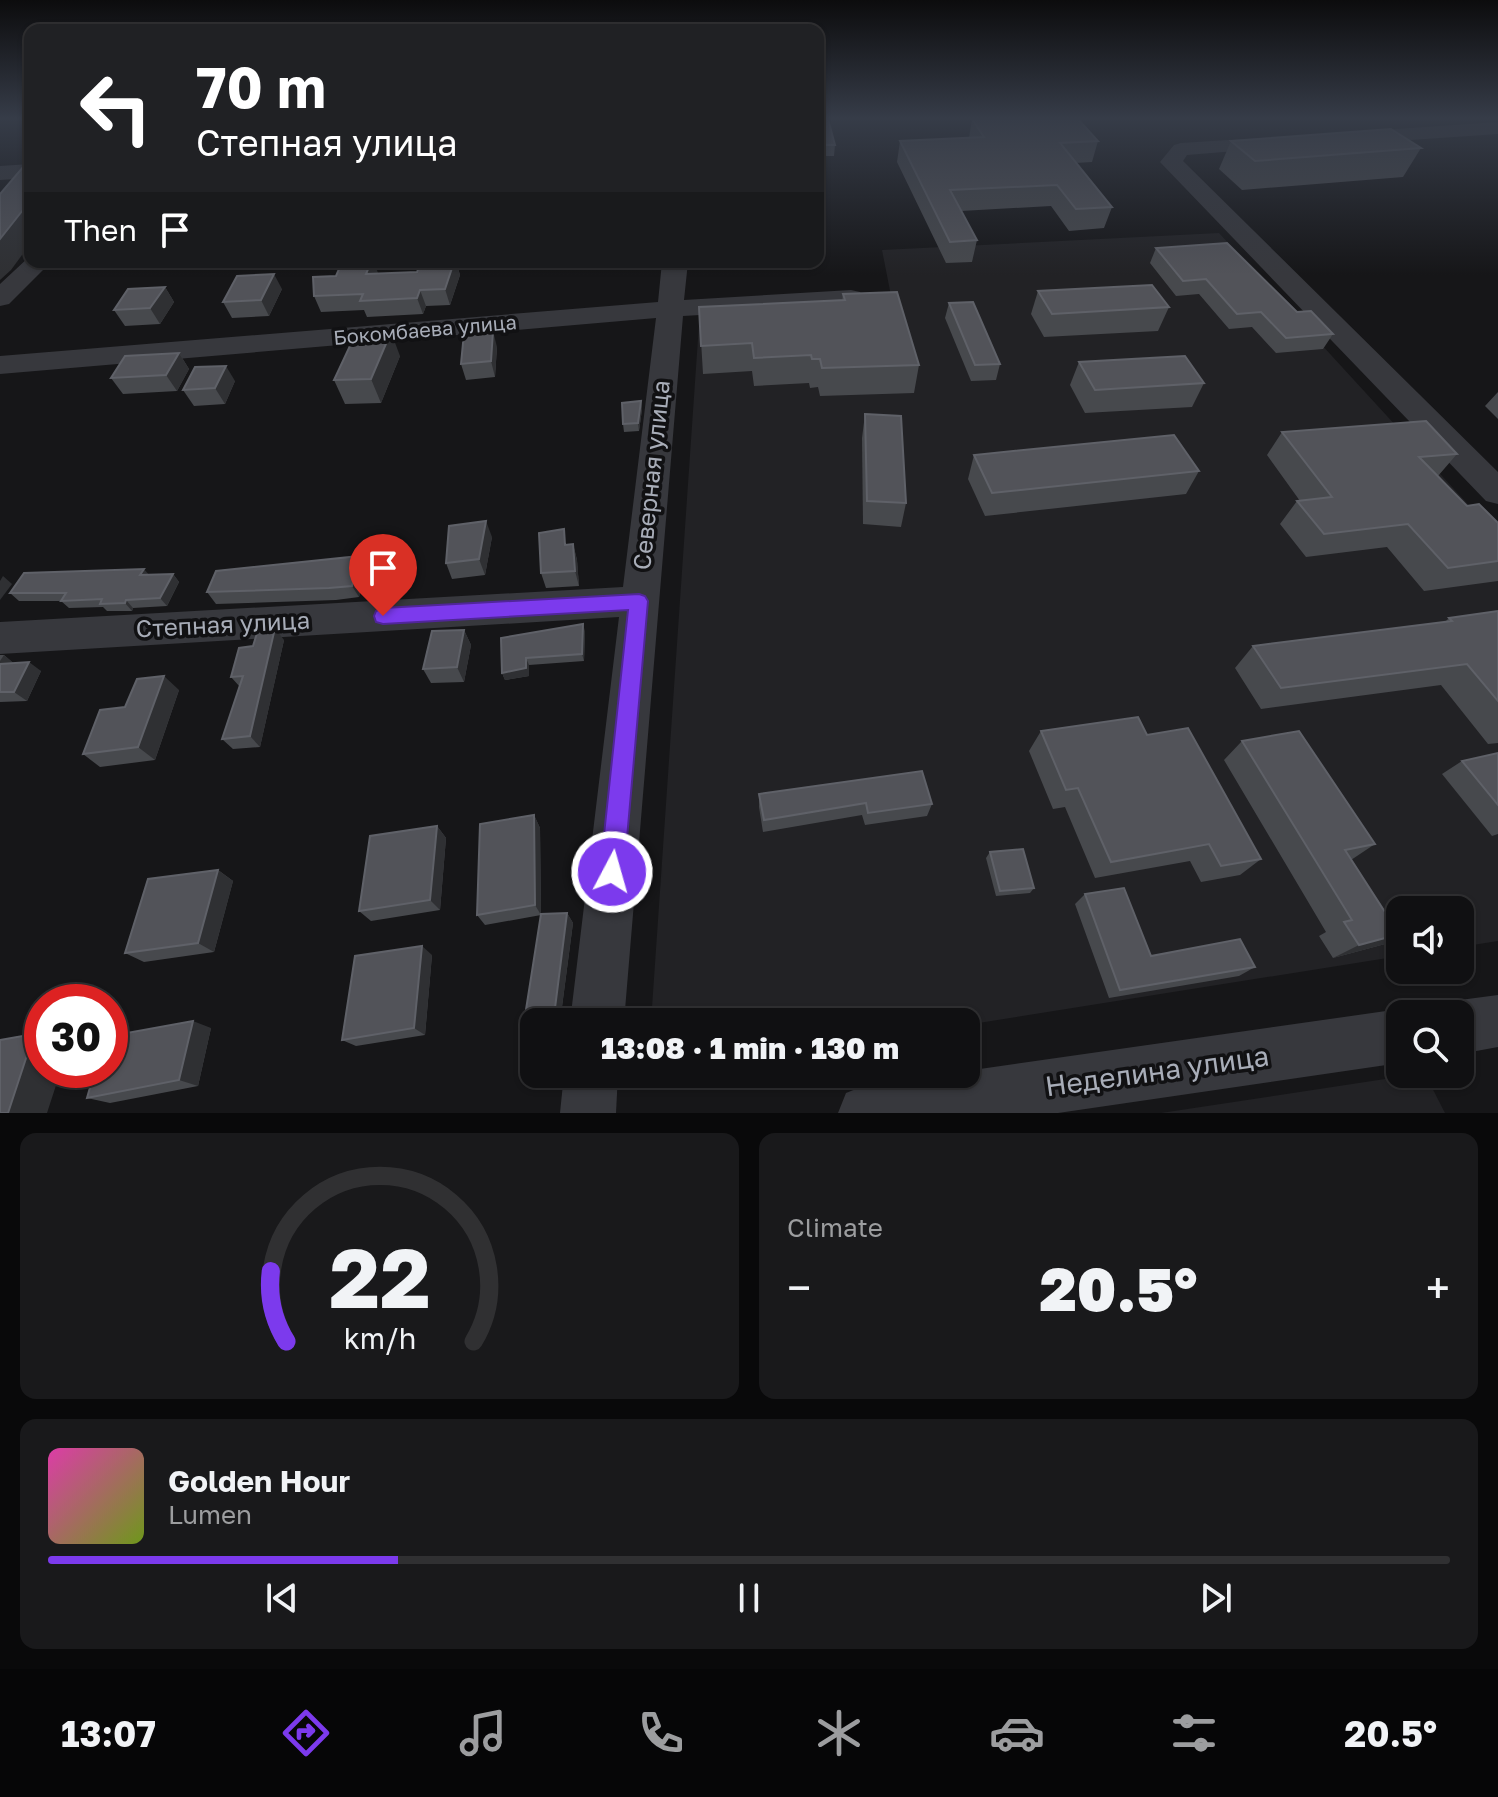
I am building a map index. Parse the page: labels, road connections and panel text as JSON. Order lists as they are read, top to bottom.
{
  "streets": {
    "street": [
      "Бокомбаева улица",
      "Северная улица",
      "Степная улица",
      "Неделина улица"
    ]
  },
  "crossings": [
    ["Бокомбаева улица", "Северная улица"],
    ["Северная улица", "Степная улица"]
  ],
  "page": {
    "turn": ["70 m", "Степная улица"],
    "then": "Then",
    "limit": "30",
    "trip": "13:08 · 1 min · 130 m",
    "tile": "Climate",
    "heat": ["−", "20.5°", "+"],
    "song": ["Golden Hour", "Lumen"],
    "tabs": ["13:07", "20.5°"],
    "gauge": ["22", "km/h"]
  }
}
